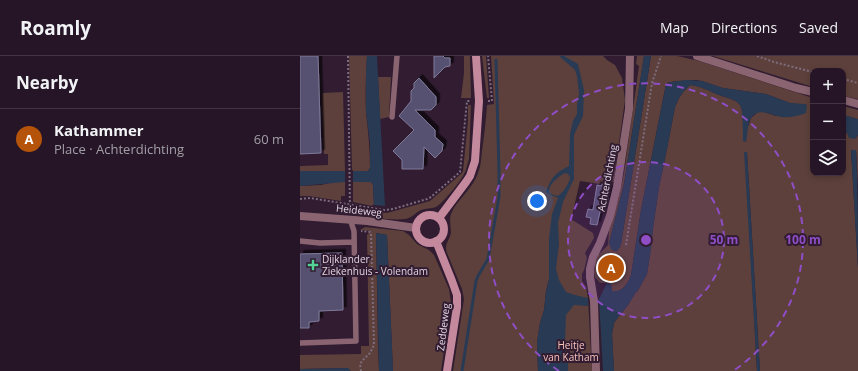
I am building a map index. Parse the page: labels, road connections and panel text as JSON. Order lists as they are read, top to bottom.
{
  "streets": {
    "main road": ["Zeddeweg"],
    "street": ["Achterdichting", "Heideweg"]
  },
  "crossings": [
    ["Heideweg", "Zeddeweg"]
  ],
  "parks": ["Heitje van Katham"],
  "places": {
    "health": ["Dijklander Ziekenhuis - Volendam"]
  },
  "page": {
    "header": "Roamly",
    "nav": ["Map", "Directions", "Saved"],
    "heading": "Nearby",
    "map_buttons": ["+", "−"],
    "list": [
      {
        "mark": "A",
        "name": "Kathammer",
        "note": "Place · Achterdichting",
        "value": "60 m"
      }
    ],
    "pins": "A"
  },
  "rings": ["50 m", "100 m"]
}
